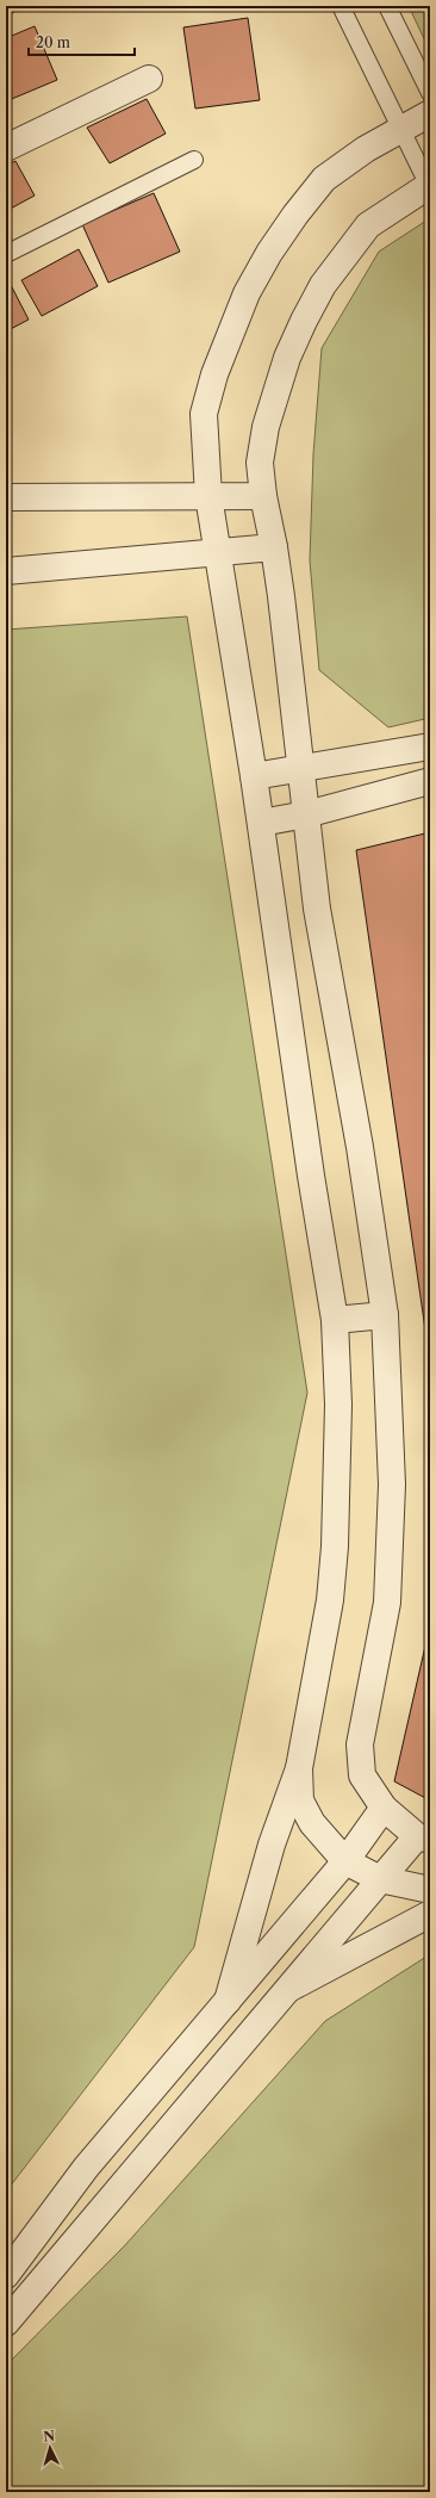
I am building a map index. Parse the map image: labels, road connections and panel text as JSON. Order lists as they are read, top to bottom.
{
  "scale_bar": "20 m",
  "north": "top"
}
